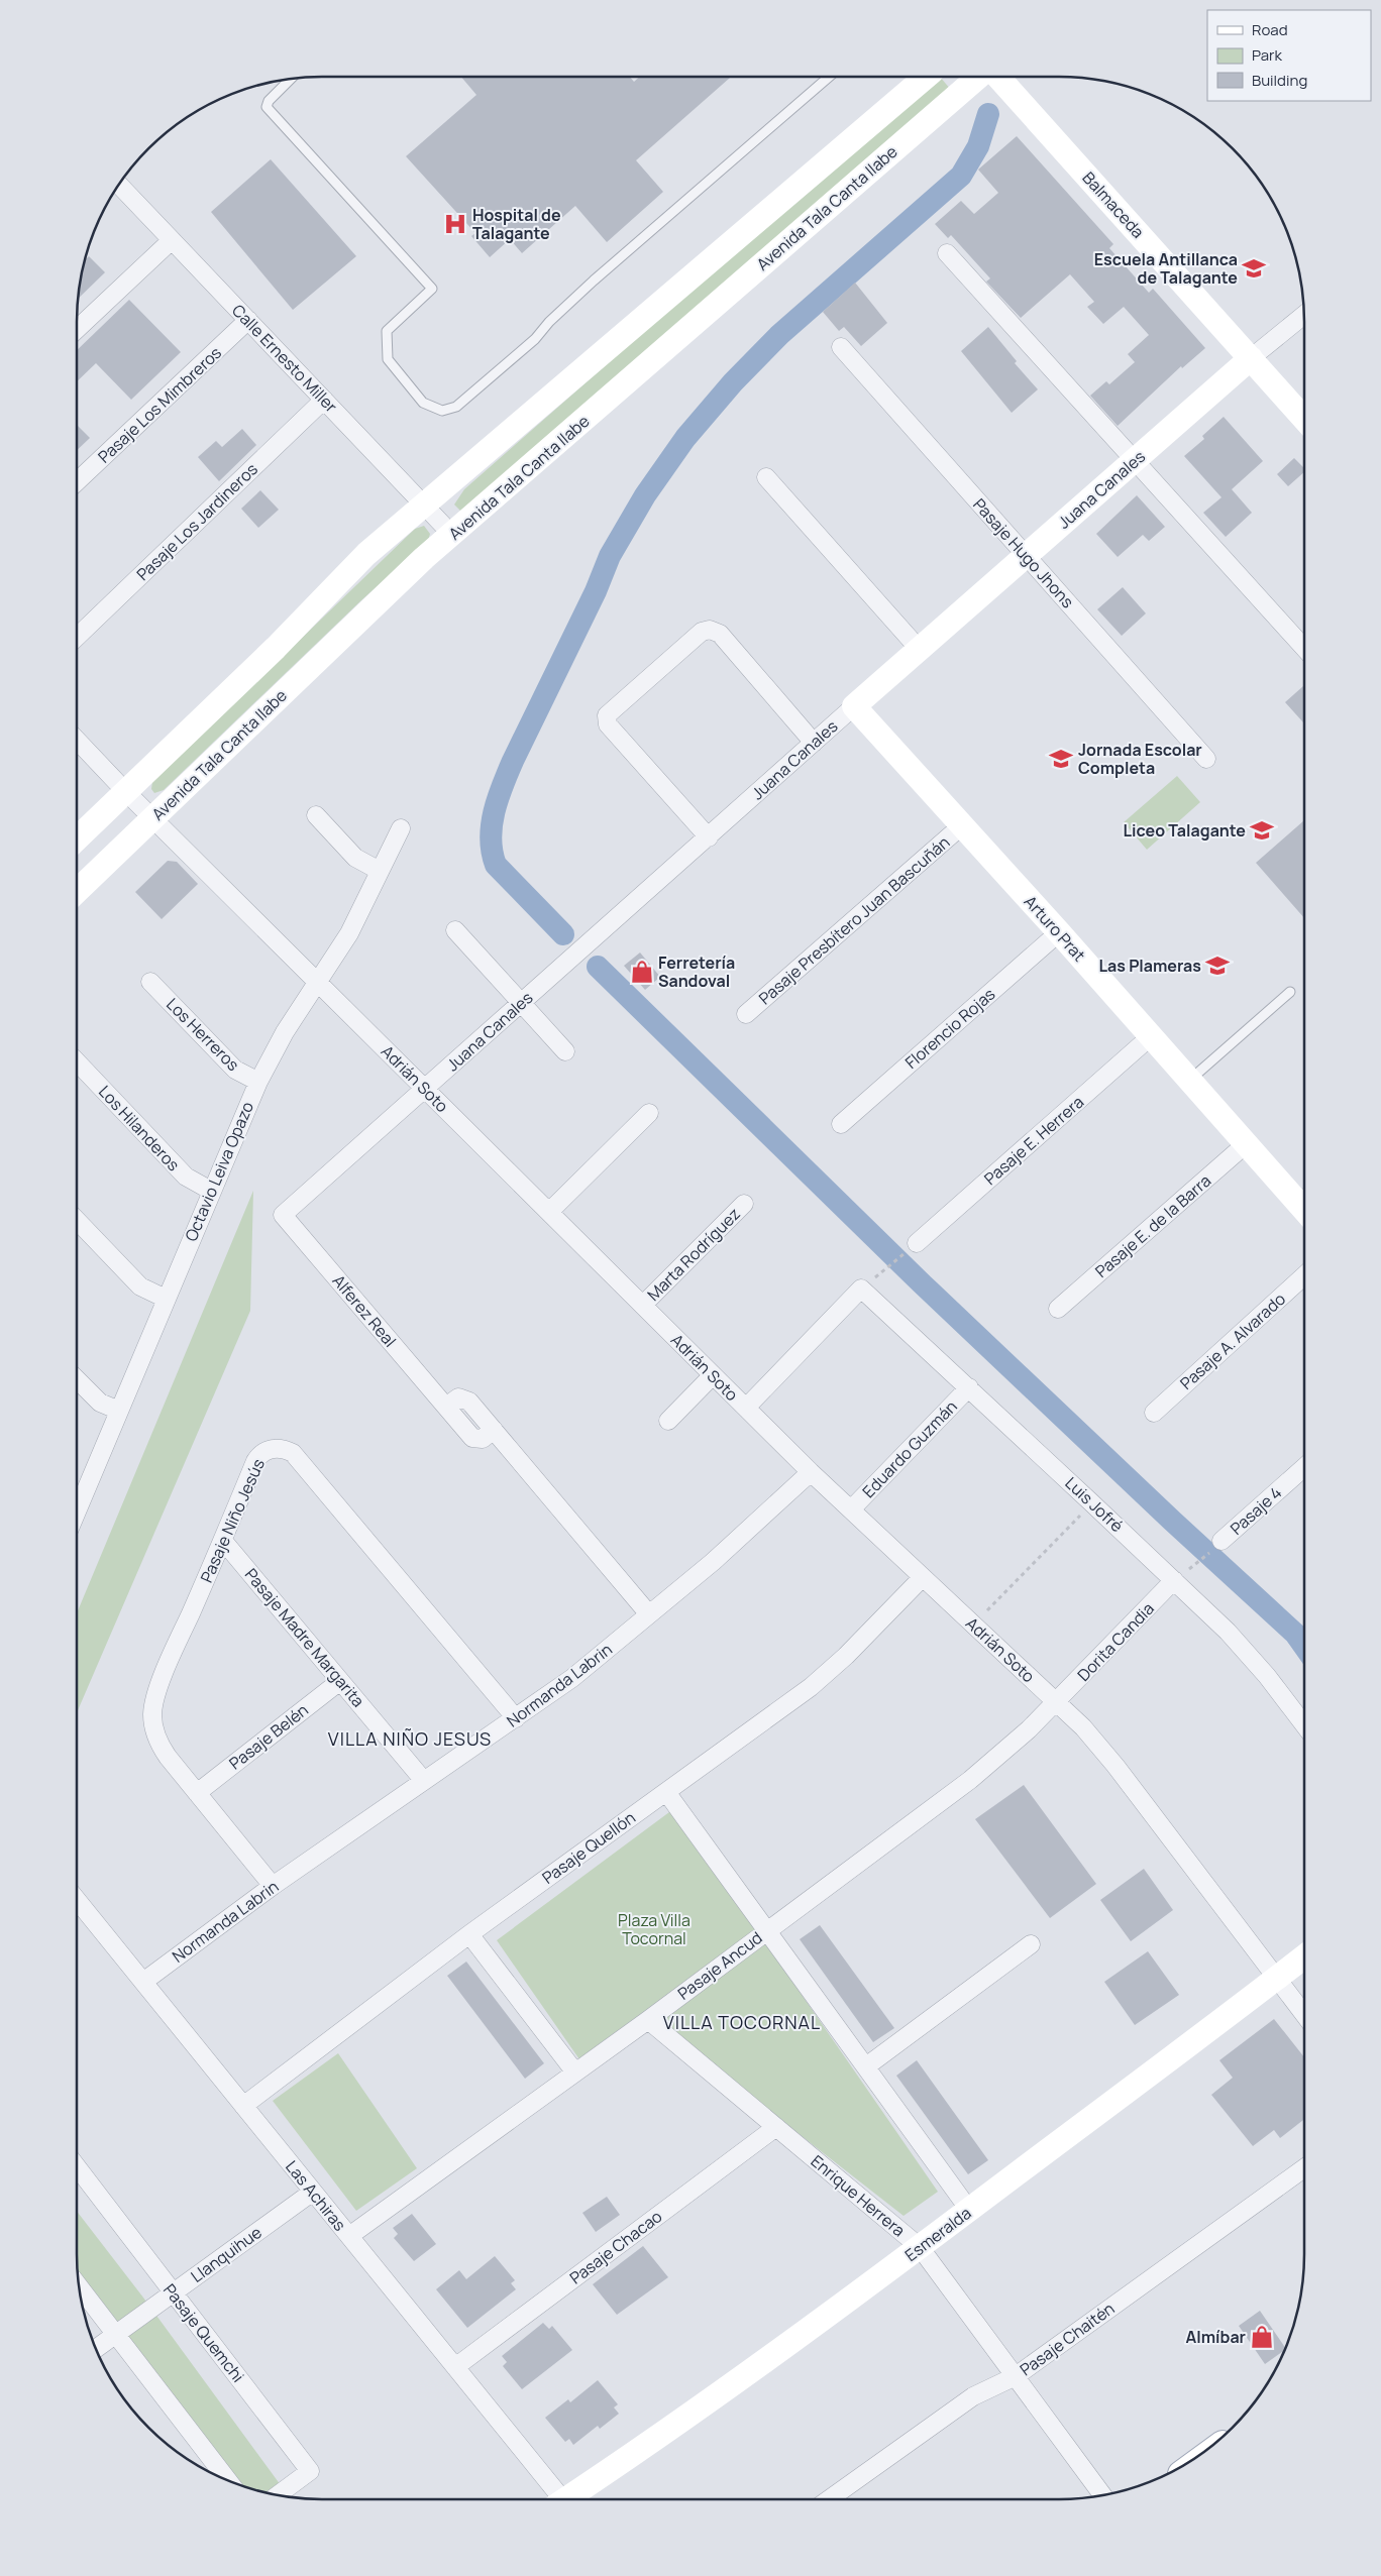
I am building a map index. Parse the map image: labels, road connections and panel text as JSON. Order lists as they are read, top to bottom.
{
  "streets": {
    "street": [
      "Balmaceda",
      "Avenida Tala Canta Ilabe",
      "Calle Ernesto Miller",
      "Pasaje Los Mimbreros",
      "Juana Canales",
      "Pasaje Los Jardineros",
      "Pasaje Hugo Jhons",
      "Pasaje Presbítero Juan Bascuñán",
      "Arturo Prat",
      "Florencio Rojas",
      "Los Herreros",
      "Adrián Soto",
      "Los Hilanderos",
      "Pasaje E. Herrera",
      "Octavio Leiva Opazo",
      "Pasaje E. de la Barra",
      "Marta Rodríguez",
      "Alferez Real",
      "Pasaje A. Alvarado",
      "Eduardo Guzmán",
      "Luis Jofré",
      "Pasaje 4",
      "Pasaje Niño Jesús",
      "Pasaje Madre Margarita",
      "Dorita Candia",
      "Normanda Labrin",
      "Pasaje Belén",
      "Pasaje Quellón",
      "Pasaje Ancud",
      "Las Achiras",
      "Enrique Herrera",
      "Esmeralda",
      "Pasaje Chacao",
      "Llanquihue",
      "Pasaje Quemchi",
      "Pasaje Chaitén"
    ]
  },
  "crossings": [
    ["Balmaceda", "Juana Canales"],
    ["Avenida Tala Canta Ilabe", "Calle Ernesto Miller"],
    ["Avenida Tala Canta Ilabe", "Adrián Soto"],
    ["Calle Ernesto Miller", "Pasaje Los Mimbreros"],
    ["Calle Ernesto Miller", "Pasaje Los Jardineros"],
    ["Juana Canales", "Pasaje Hugo Jhons"],
    ["Juana Canales", "Arturo Prat"],
    ["Juana Canales", "Adrián Soto"],
    ["Juana Canales", "Alferez Real"],
    ["Pasaje Presbítero Juan Bascuñán", "Arturo Prat"],
    ["Arturo Prat", "Florencio Rojas"],
    ["Arturo Prat", "Pasaje E. Herrera"],
    ["Arturo Prat", "Pasaje E. de la Barra"],
    ["Los Herreros", "Octavio Leiva Opazo"],
    ["Adrián Soto", "Octavio Leiva Opazo"],
    ["Adrián Soto", "Marta Rodríguez"],
    ["Adrián Soto", "Eduardo Guzmán"],
    ["Adrián Soto", "Luis Jofré"],
    ["Adrián Soto", "Dorita Candia"],
    ["Adrián Soto", "Normanda Labrin"],
    ["Adrián Soto", "Pasaje Quellón"],
    ["Adrián Soto", "Pasaje Ancud"],
    ["Adrián Soto", "Esmeralda"],
    ["Los Hilanderos", "Octavio Leiva Opazo"],
    ["Alferez Real", "Normanda Labrin"],
    ["Eduardo Guzmán", "Luis Jofré"],
    ["Luis Jofré", "Dorita Candia"],
    ["Pasaje Niño Jesús", "Pasaje Madre Margarita"],
    ["Pasaje Niño Jesús", "Normanda Labrin"],
    ["Pasaje Niño Jesús", "Pasaje Belén"],
    ["Pasaje Madre Margarita", "Normanda Labrin"],
    ["Pasaje Madre Margarita", "Pasaje Belén"],
    ["Dorita Candia", "Pasaje Ancud"],
    ["Normanda Labrin", "Las Achiras"],
    ["Pasaje Quellón", "Las Achiras"],
    ["Pasaje Ancud", "Las Achiras"],
    ["Pasaje Ancud", "Enrique Herrera"],
    ["Las Achiras", "Pasaje Chacao"],
    ["Las Achiras", "Llanquihue"],
    ["Enrique Herrera", "Esmeralda"],
    ["Enrique Herrera", "Pasaje Chacao"],
    ["Enrique Herrera", "Pasaje Chaitén"],
    ["Llanquihue", "Pasaje Quemchi"]
  ],
  "districts": ["VILLA NIÑO JESUS", "VILLA TOCORNAL"],
  "parks": ["Plaza Villa Tocornal"],
  "places": {
    "hospital": ["Hospital de Talagante"],
    "school or university": [
      "Escuela Antillanca de Talagante",
      "Jornada Escolar Completa",
      "Liceo Talagante",
      "Las Plameras"
    ],
    "shop": ["Ferretería Sandoval", "Almíbar"]
  },
  "legend": ["Road", "Park", "Building"]
}
